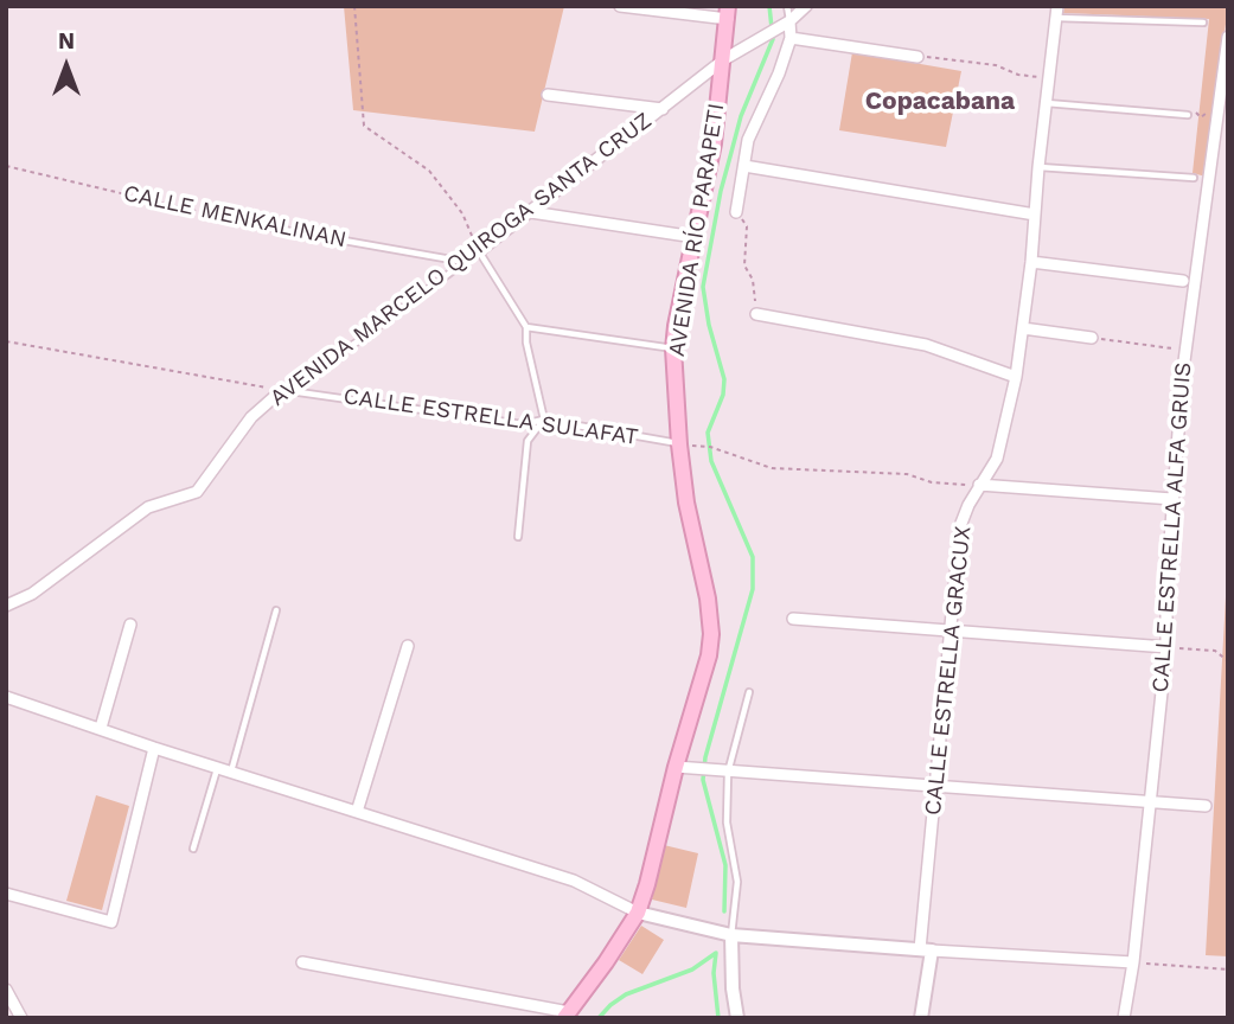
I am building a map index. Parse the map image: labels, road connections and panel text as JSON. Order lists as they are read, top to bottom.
{
  "streets": {
    "main road": ["AVENIDA RÍO PARAPETI"],
    "street": ["AVENIDA MARCELO QUIROGA SANTA CRUZ", "CALLE ESTRELLA ALFA GRUIS", "CALLE ESTRELLA GRACUX"],
    "lane": ["CALLE MENKALINAN", "CALLE ESTRELLA SULAFAT"]
  },
  "crossings": [
    ["CALLE MENKALINAN", "AVENIDA MARCELO QUIROGA SANTA CRUZ"],
    ["AVENIDA RÍO PARAPETI", "AVENIDA MARCELO QUIROGA SANTA CRUZ"],
    ["AVENIDA RÍO PARAPETI", "CALLE ESTRELLA SULAFAT"],
    ["AVENIDA MARCELO QUIROGA SANTA CRUZ", "CALLE ESTRELLA SULAFAT"]
  ],
  "districts": ["Copacabana"],
  "north": "top"
}
